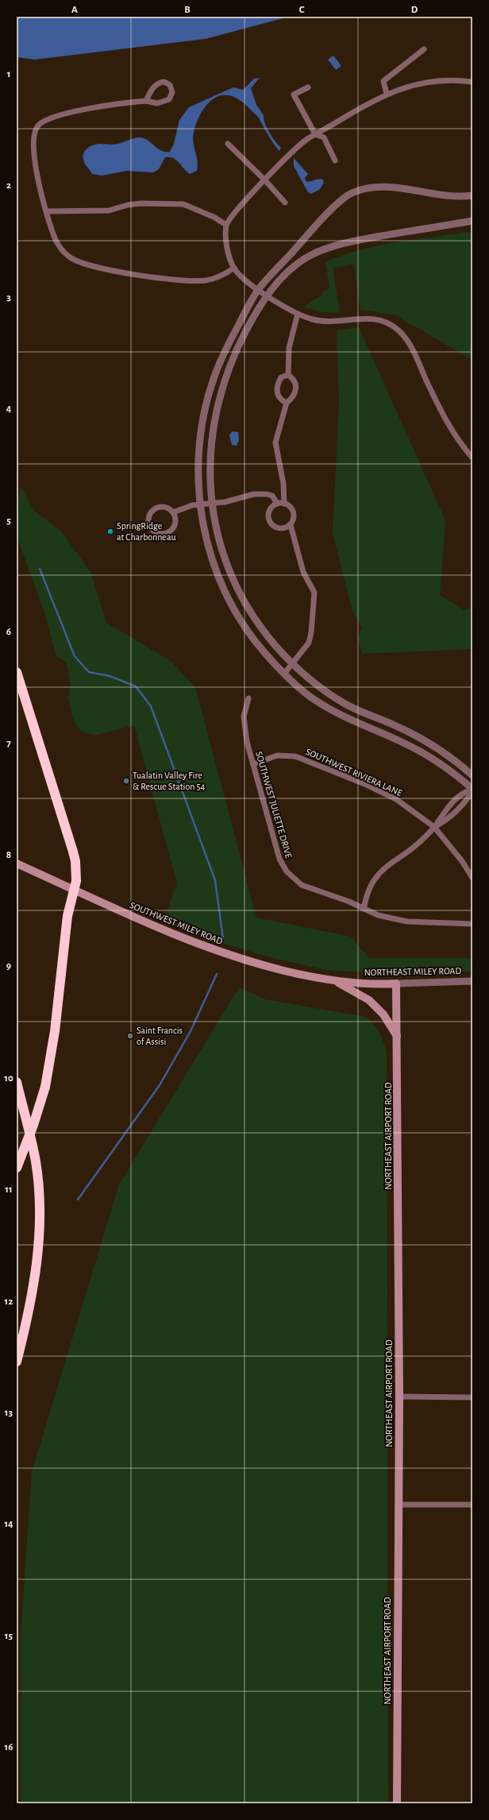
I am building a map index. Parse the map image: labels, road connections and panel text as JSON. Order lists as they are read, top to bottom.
{
  "streets": {
    "main road": ["SOUTHWEST MILEY ROAD", "NORTHEAST MILEY ROAD", "NORTHEAST AIRPORT ROAD"],
    "street": ["SOUTHWEST RIVIERA LANE", "SOUTHWEST JULIETTE DRIVE"]
  },
  "crossings": [
    ["SOUTHWEST RIVIERA LANE", "SOUTHWEST JULIETTE DRIVE"],
    ["SOUTHWEST MILEY ROAD", "NORTHEAST MILEY ROAD"],
    ["NORTHEAST MILEY ROAD", "NORTHEAST AIRPORT ROAD"]
  ],
  "places": ["SpringRidge at Charbonneau", "Tualatin Valley Fire & Rescue Station 54", "Saint Francis of Assisi"],
  "grid": {
    "columns": [
      "A",
      "B",
      "C",
      "D"
    ],
    "rows": [
      "1",
      "2",
      "3",
      "4",
      "5",
      "6",
      "7",
      "8",
      "9",
      "10",
      "11",
      "12",
      "13",
      "14",
      "15",
      "16"
    ]
  }
}
